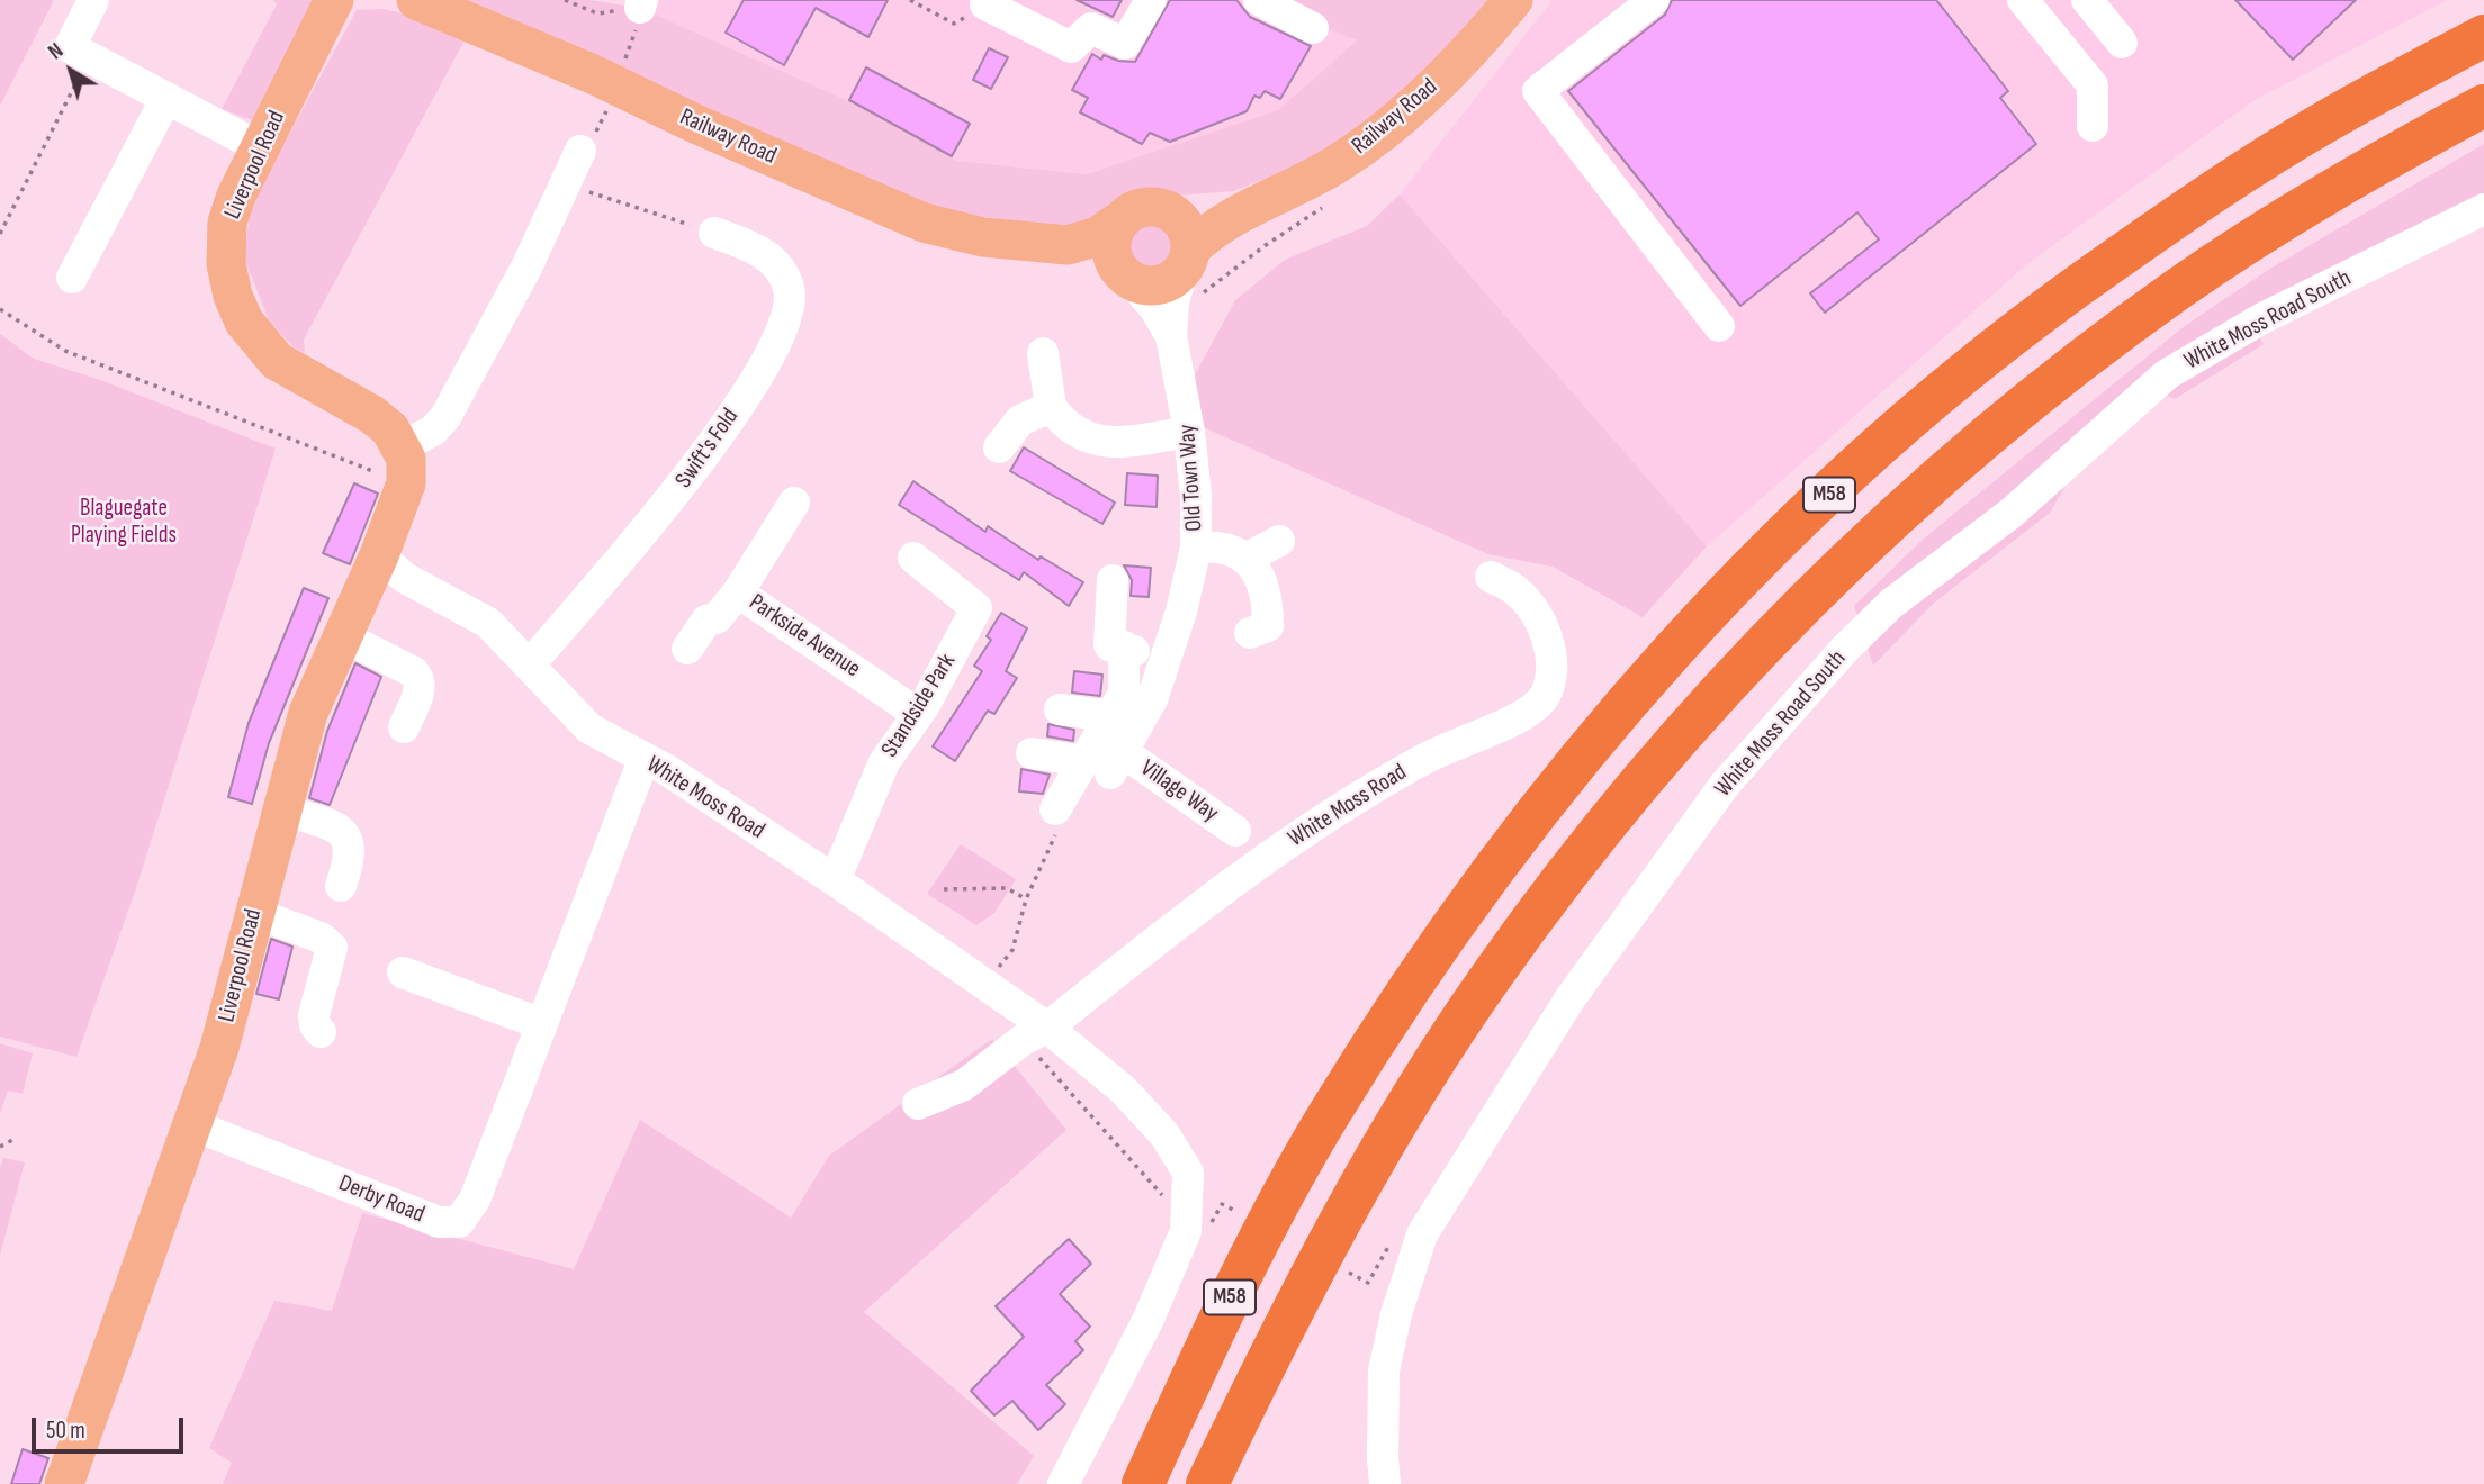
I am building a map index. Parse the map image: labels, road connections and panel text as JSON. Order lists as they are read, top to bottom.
{
  "streets": {
    "highway": ["M58"],
    "main road": ["Railway Road", "Liverpool Road"],
    "street": [
      "White Moss Road South",
      "Swift's Fold",
      "Old Town Way",
      "Parkside Avenue",
      "Standside Park",
      "Village Way",
      "White Moss Road",
      "Derby Road"
    ]
  },
  "crossings": [
    ["Railway Road", "Old Town Way"],
    ["Liverpool Road", "White Moss Road"],
    ["Liverpool Road", "Derby Road"],
    ["Swift's Fold", "White Moss Road"],
    ["Old Town Way", "Village Way"],
    ["Parkside Avenue", "Standside Park"],
    ["Standside Park", "White Moss Road"],
    ["White Moss Road", "Derby Road"]
  ],
  "parks": ["Blaguegate Playing Fields"],
  "scale_bar": "50 m",
  "north": "top left"
}
